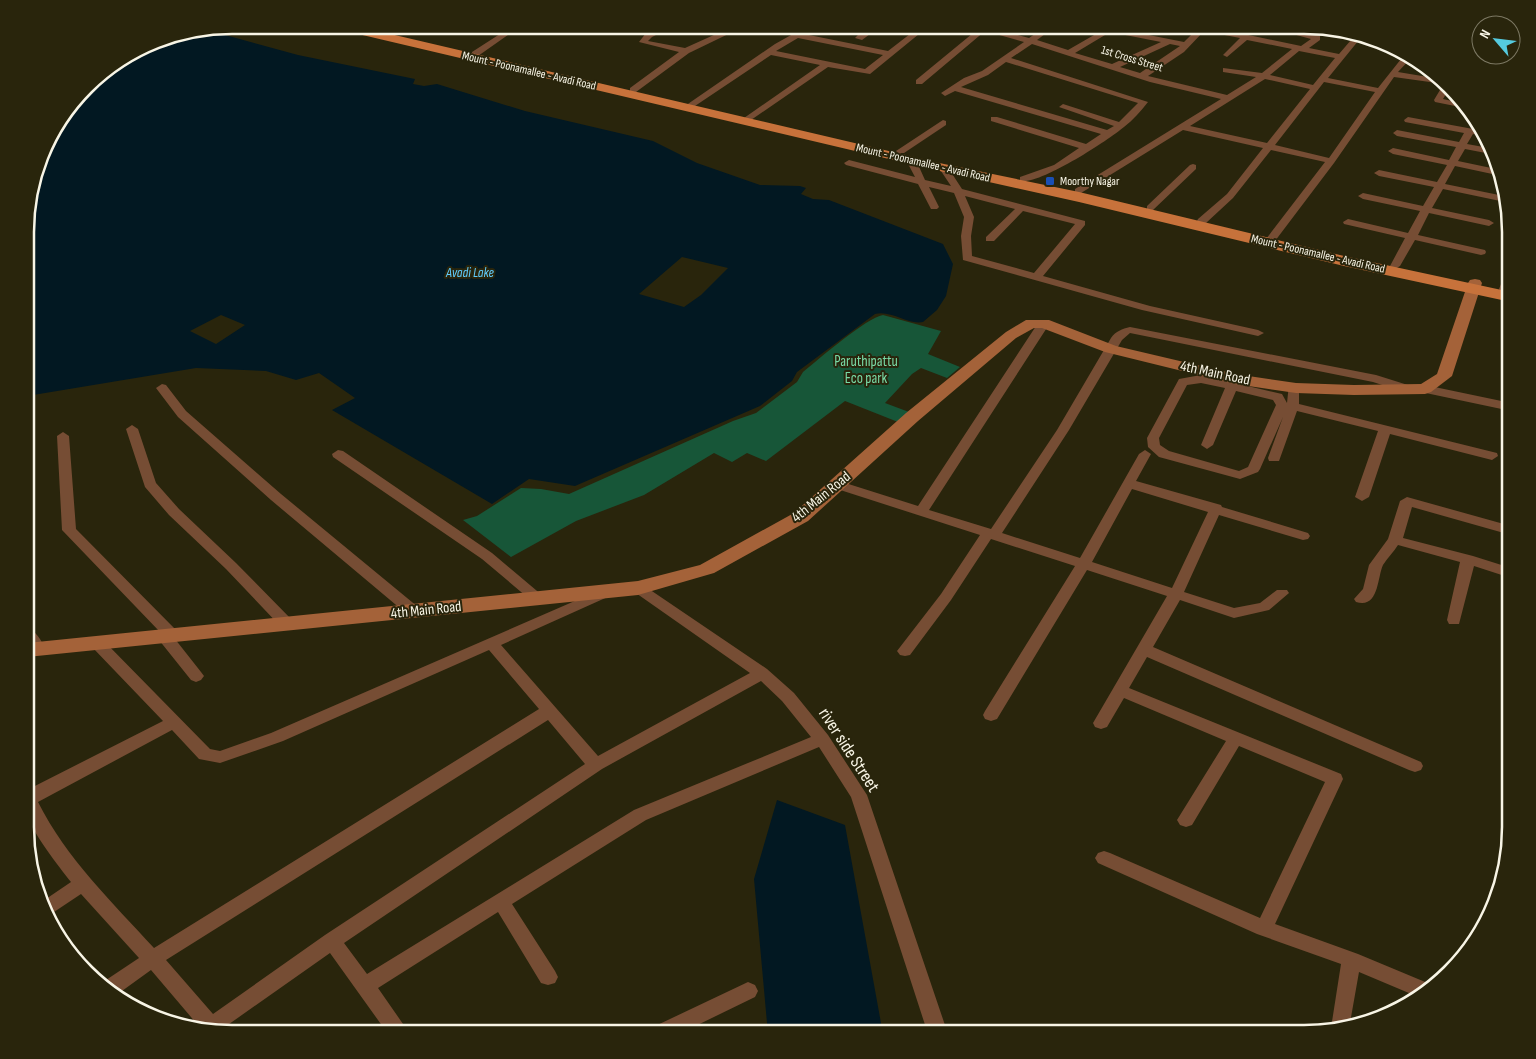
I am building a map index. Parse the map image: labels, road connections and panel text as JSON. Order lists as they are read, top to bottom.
{
  "streets": {
    "main road": ["Mount - Poonamallee - Avadi Road", "4th Main Road"],
    "street": ["1st Cross Street", "river side Street"]
  },
  "crossings": [
    ["4th Main Road", "river side Street"]
  ],
  "water": ["Avadi Lake"],
  "parks": ["Paruthipattu Eco park"],
  "places": {
    "transit": ["Moorthy Nagar"]
  },
  "north": "top left"
}
